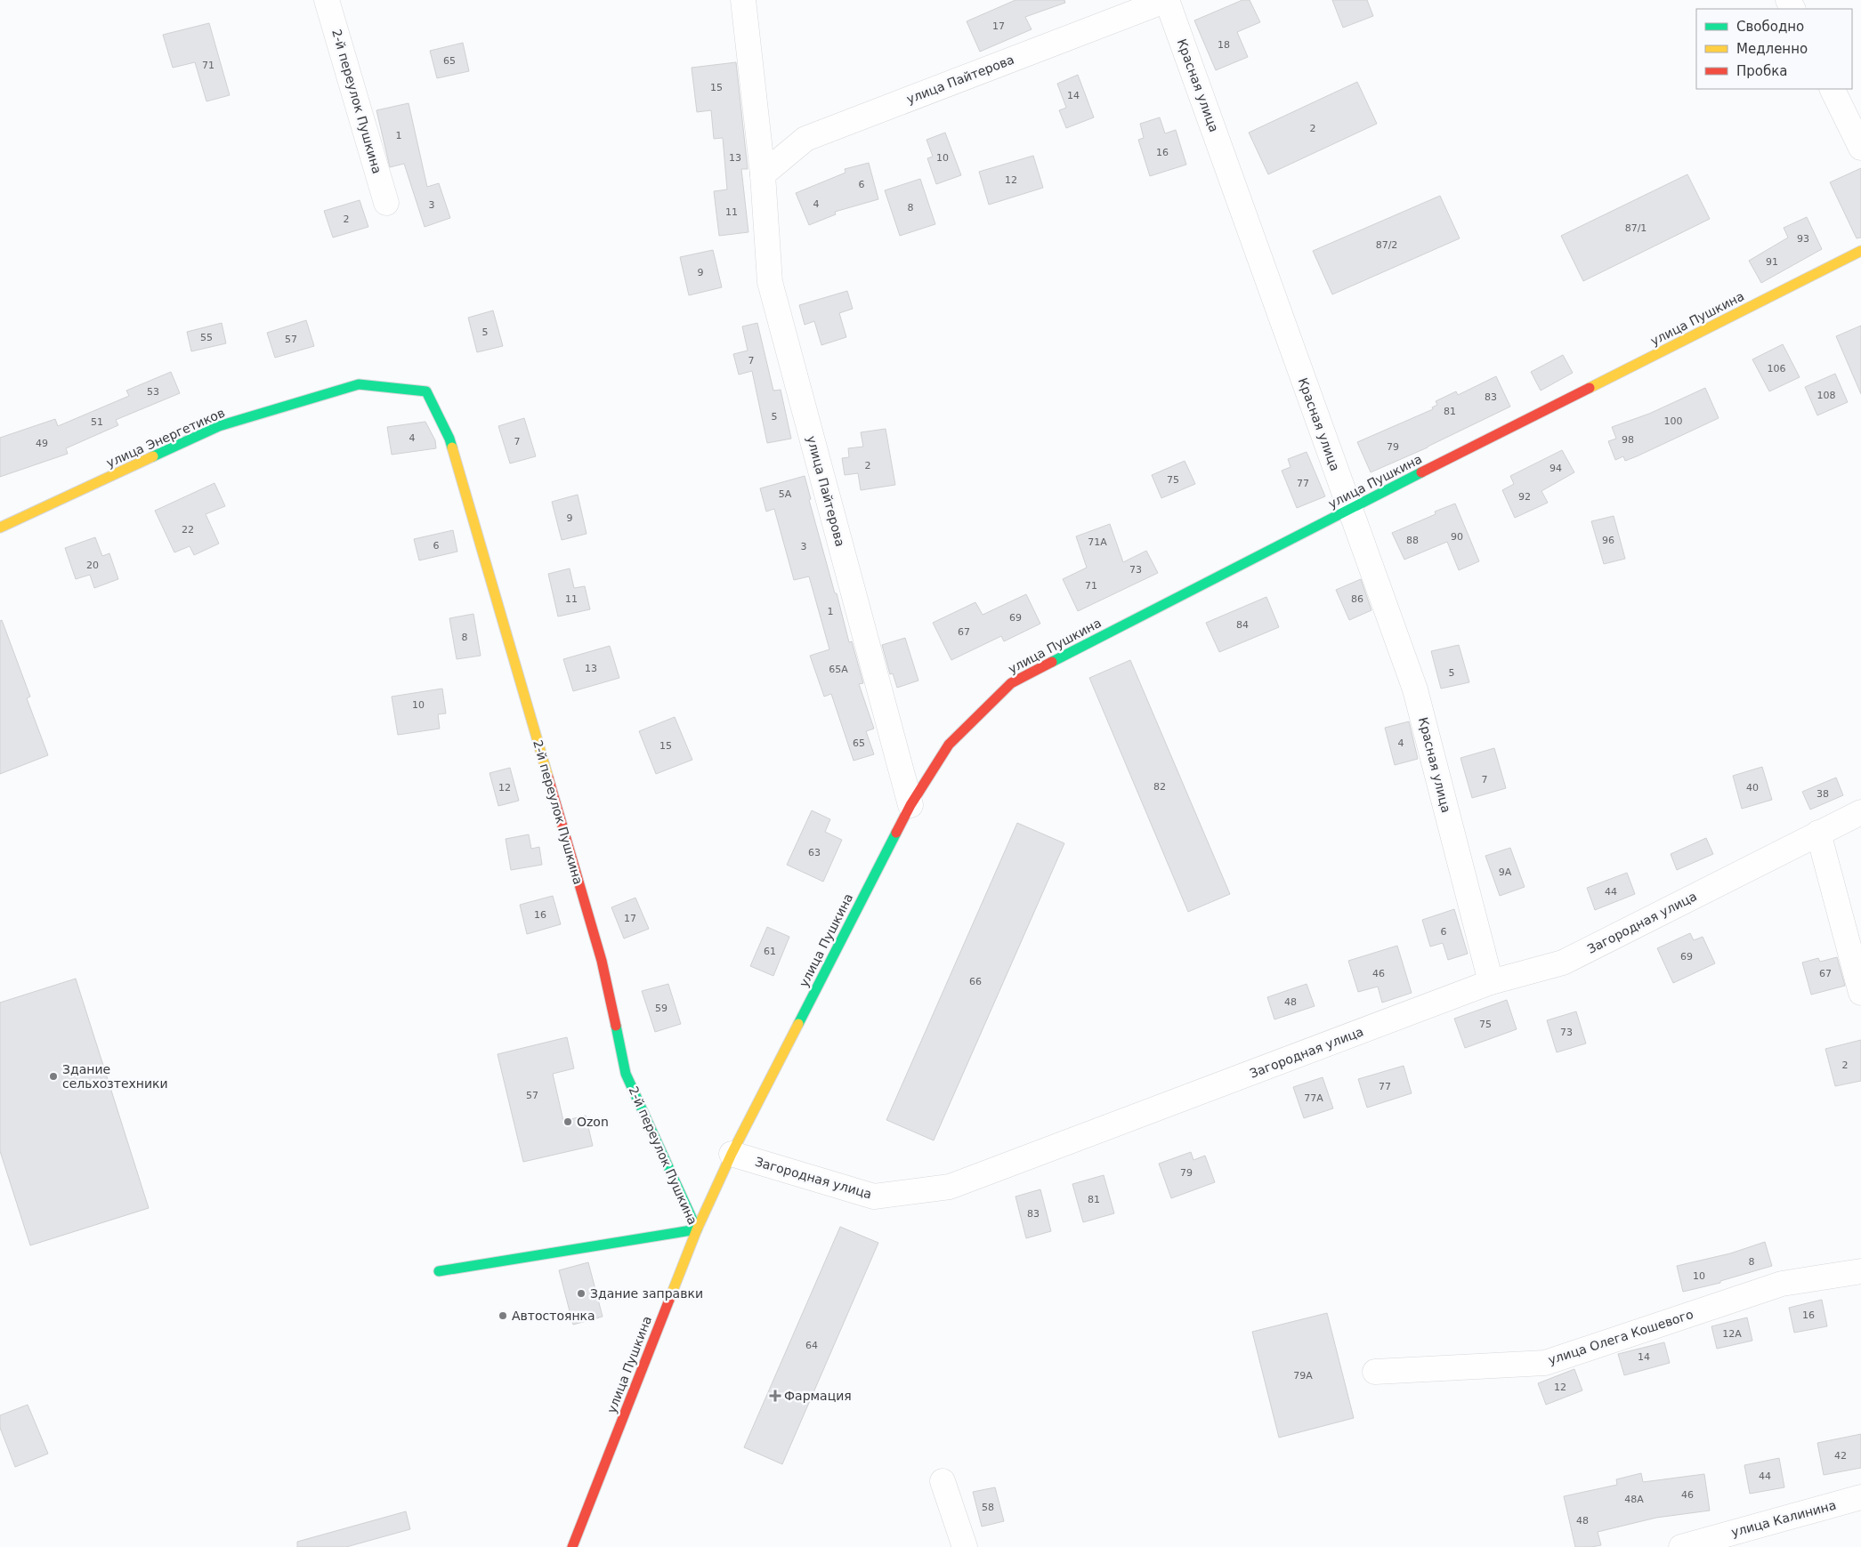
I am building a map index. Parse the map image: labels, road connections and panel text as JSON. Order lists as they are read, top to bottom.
{
  "streets": {
    "main road": ["2-й переулок Пушкина", "улица Пушкина", "улица Энергетиков"],
    "street": [
      "улица Пайтерова",
      "Красная улица",
      "Загородная улица",
      "улица Олега Кошевого",
      "улица Калинина"
    ]
  },
  "crossings": [
    ["улица Пайтерова", "Красная улица"],
    ["улица Пайтерова", "улица Пушкина"],
    ["Красная улица", "улица Пушкина"],
    ["Красная улица", "Загородная улица"],
    ["2-й переулок Пушкина", "улица Пушкина"],
    ["2-й переулок Пушкина", "улица Энергетиков"],
    ["улица Пушкина", "Загородная улица"]
  ],
  "places": {
    "other": [
      "Здание сельхозтехники",
      "Ozon",
      "Здание заправки",
      "Автостоянка"
    ],
    "health": ["Фармация"]
  },
  "house_numbers": [
    "17",
    "18",
    "65",
    "71",
    "15",
    "14",
    "2",
    "1",
    "16",
    "13",
    "10",
    "12",
    "6",
    "4",
    "3",
    "8",
    "11",
    "2",
    "87/1",
    "93",
    "87/2",
    "91",
    "9",
    "5",
    "55",
    "57",
    "7",
    "106",
    "53",
    "108",
    "83",
    "81",
    "5",
    "100",
    "51",
    "4",
    "98",
    "7",
    "49",
    "79",
    "2",
    "94",
    "75",
    "77",
    "5А",
    "92",
    "9",
    "22",
    "90",
    "88",
    "96",
    "71А",
    "6",
    "3",
    "20",
    "73",
    "71",
    "11",
    "86",
    "1",
    "69",
    "84",
    "67",
    "8",
    "13",
    "65А",
    "5",
    "10",
    "65",
    "4",
    "15",
    "7",
    "82",
    "12",
    "40",
    "38",
    "63",
    "9А",
    "44",
    "16",
    "17",
    "6",
    "61",
    "69",
    "46",
    "67",
    "66",
    "48",
    "59",
    "75",
    "73",
    "2",
    "77",
    "57",
    "77А",
    "79",
    "81",
    "83",
    "8",
    "10",
    "16",
    "12А",
    "64",
    "14",
    "79А",
    "12",
    "42",
    "44",
    "46",
    "48А",
    "58",
    "48"
  ],
  "legend": ["Свободно", "Медленно", "Пробка"]
}
